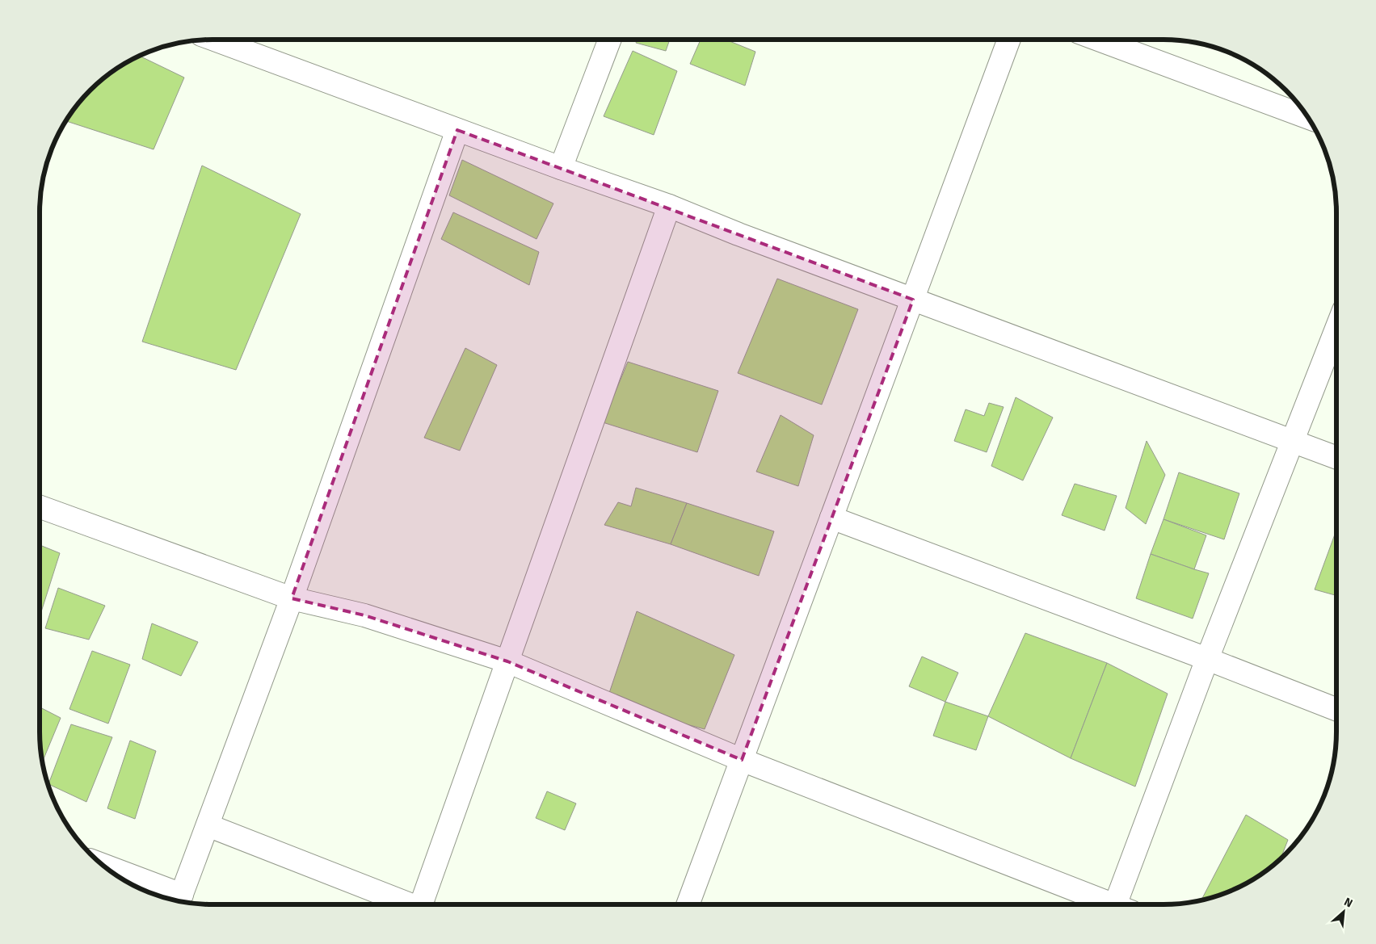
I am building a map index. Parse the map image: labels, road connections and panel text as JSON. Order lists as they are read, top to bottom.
{
  "north": "top right"
}
